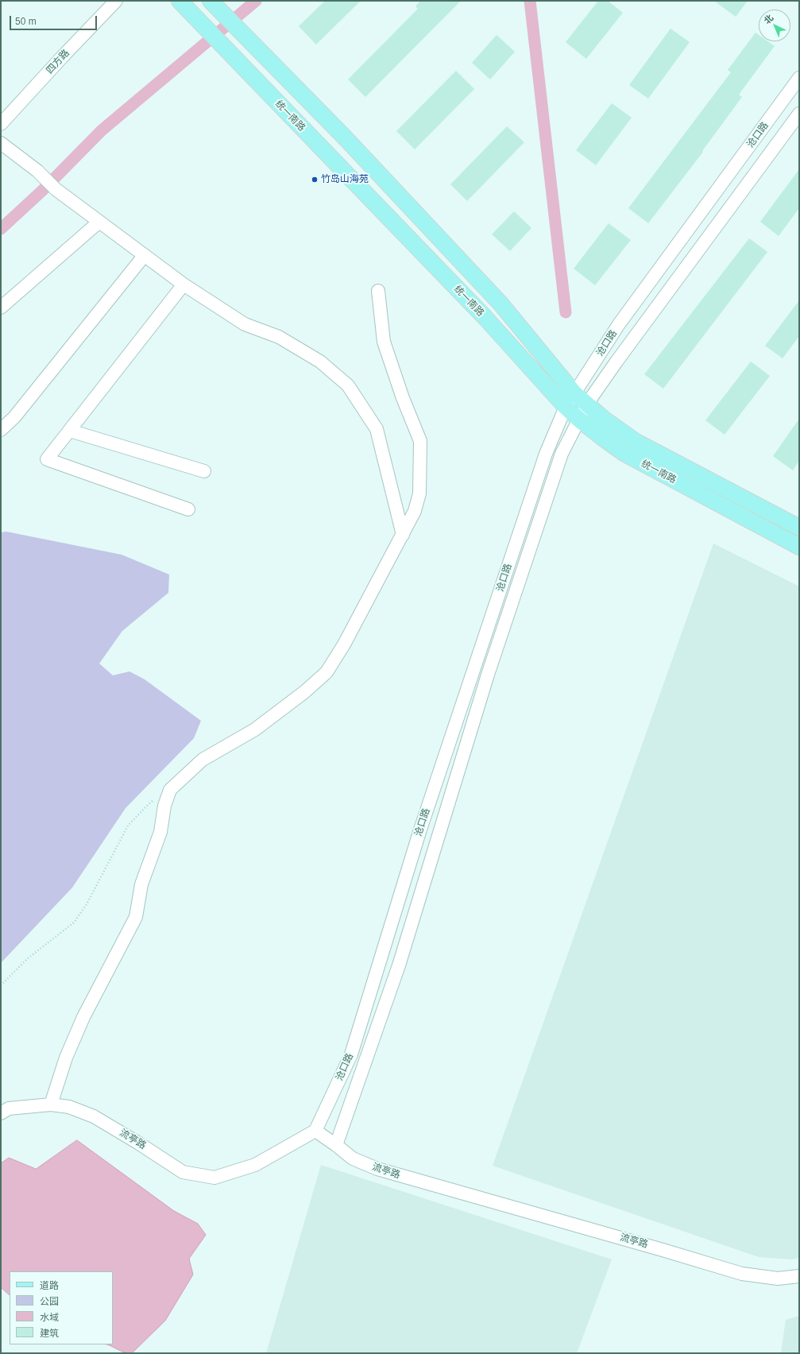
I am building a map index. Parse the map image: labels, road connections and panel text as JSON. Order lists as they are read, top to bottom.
{
  "streets": {
    "main road": ["统一南路"],
    "street": ["四方路", "沧口路", "流亭路"]
  },
  "crossings": [
    ["统一南路", "沧口路"],
    ["沧口路", "流亭路"]
  ],
  "places": ["竹岛山海苑"],
  "legend": [
    "道路",
    "公园",
    "水域",
    "建筑"
  ],
  "scale_bar": "50 m",
  "north": "top left"
}
